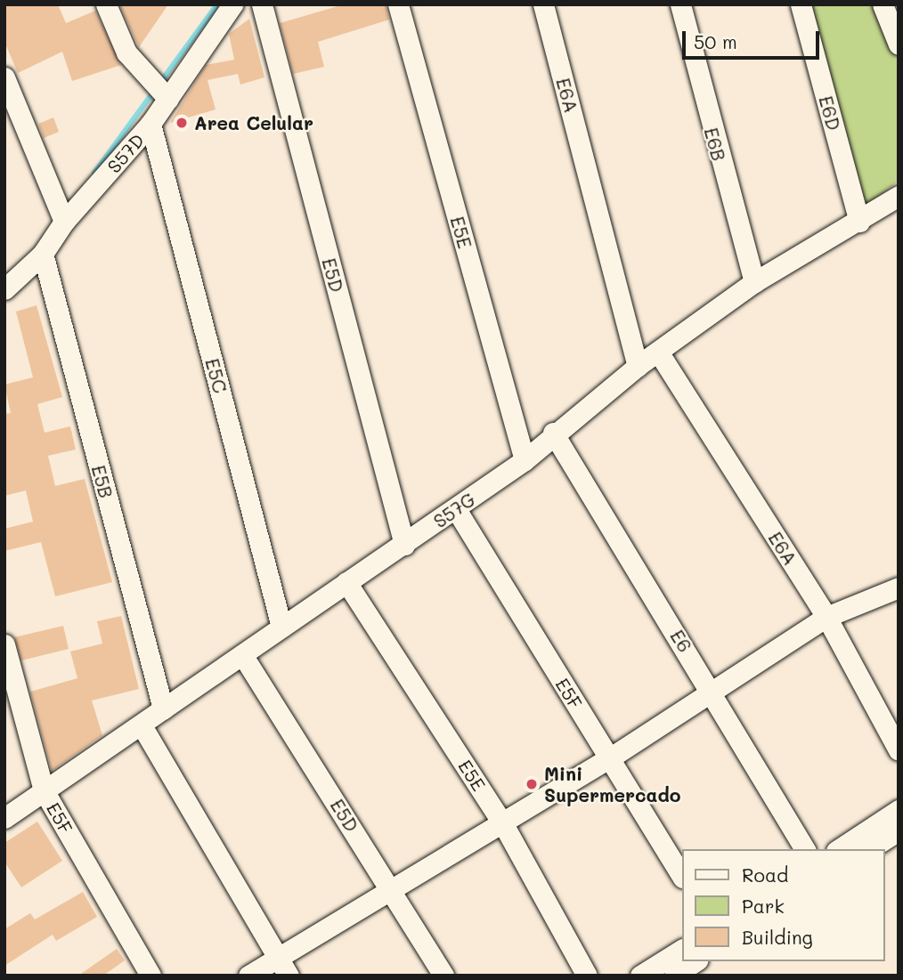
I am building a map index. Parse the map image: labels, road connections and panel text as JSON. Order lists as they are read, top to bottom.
{
  "streets": {
    "street": [
      "E6A",
      "E6D",
      "E6B",
      "S57D",
      "E5E",
      "E5D",
      "E5C",
      "E5B",
      "S57G",
      "E6",
      "E5F"
    ]
  },
  "crossings": [
    ["E6A", "S57G"],
    ["E6D", "S57G"],
    ["E6B", "S57G"],
    ["S57D", "E5C"],
    ["S57D", "E5B"],
    ["E5E", "S57G"],
    ["E5D", "S57G"],
    ["E5C", "S57G"],
    ["E5B", "S57G"],
    ["S57G", "E6"],
    ["S57G", "E5F"]
  ],
  "places": ["Area Celular", "Mini Supermercado"],
  "legend": ["Road", "Park", "Building"],
  "scale_bar": "50 m"
}
